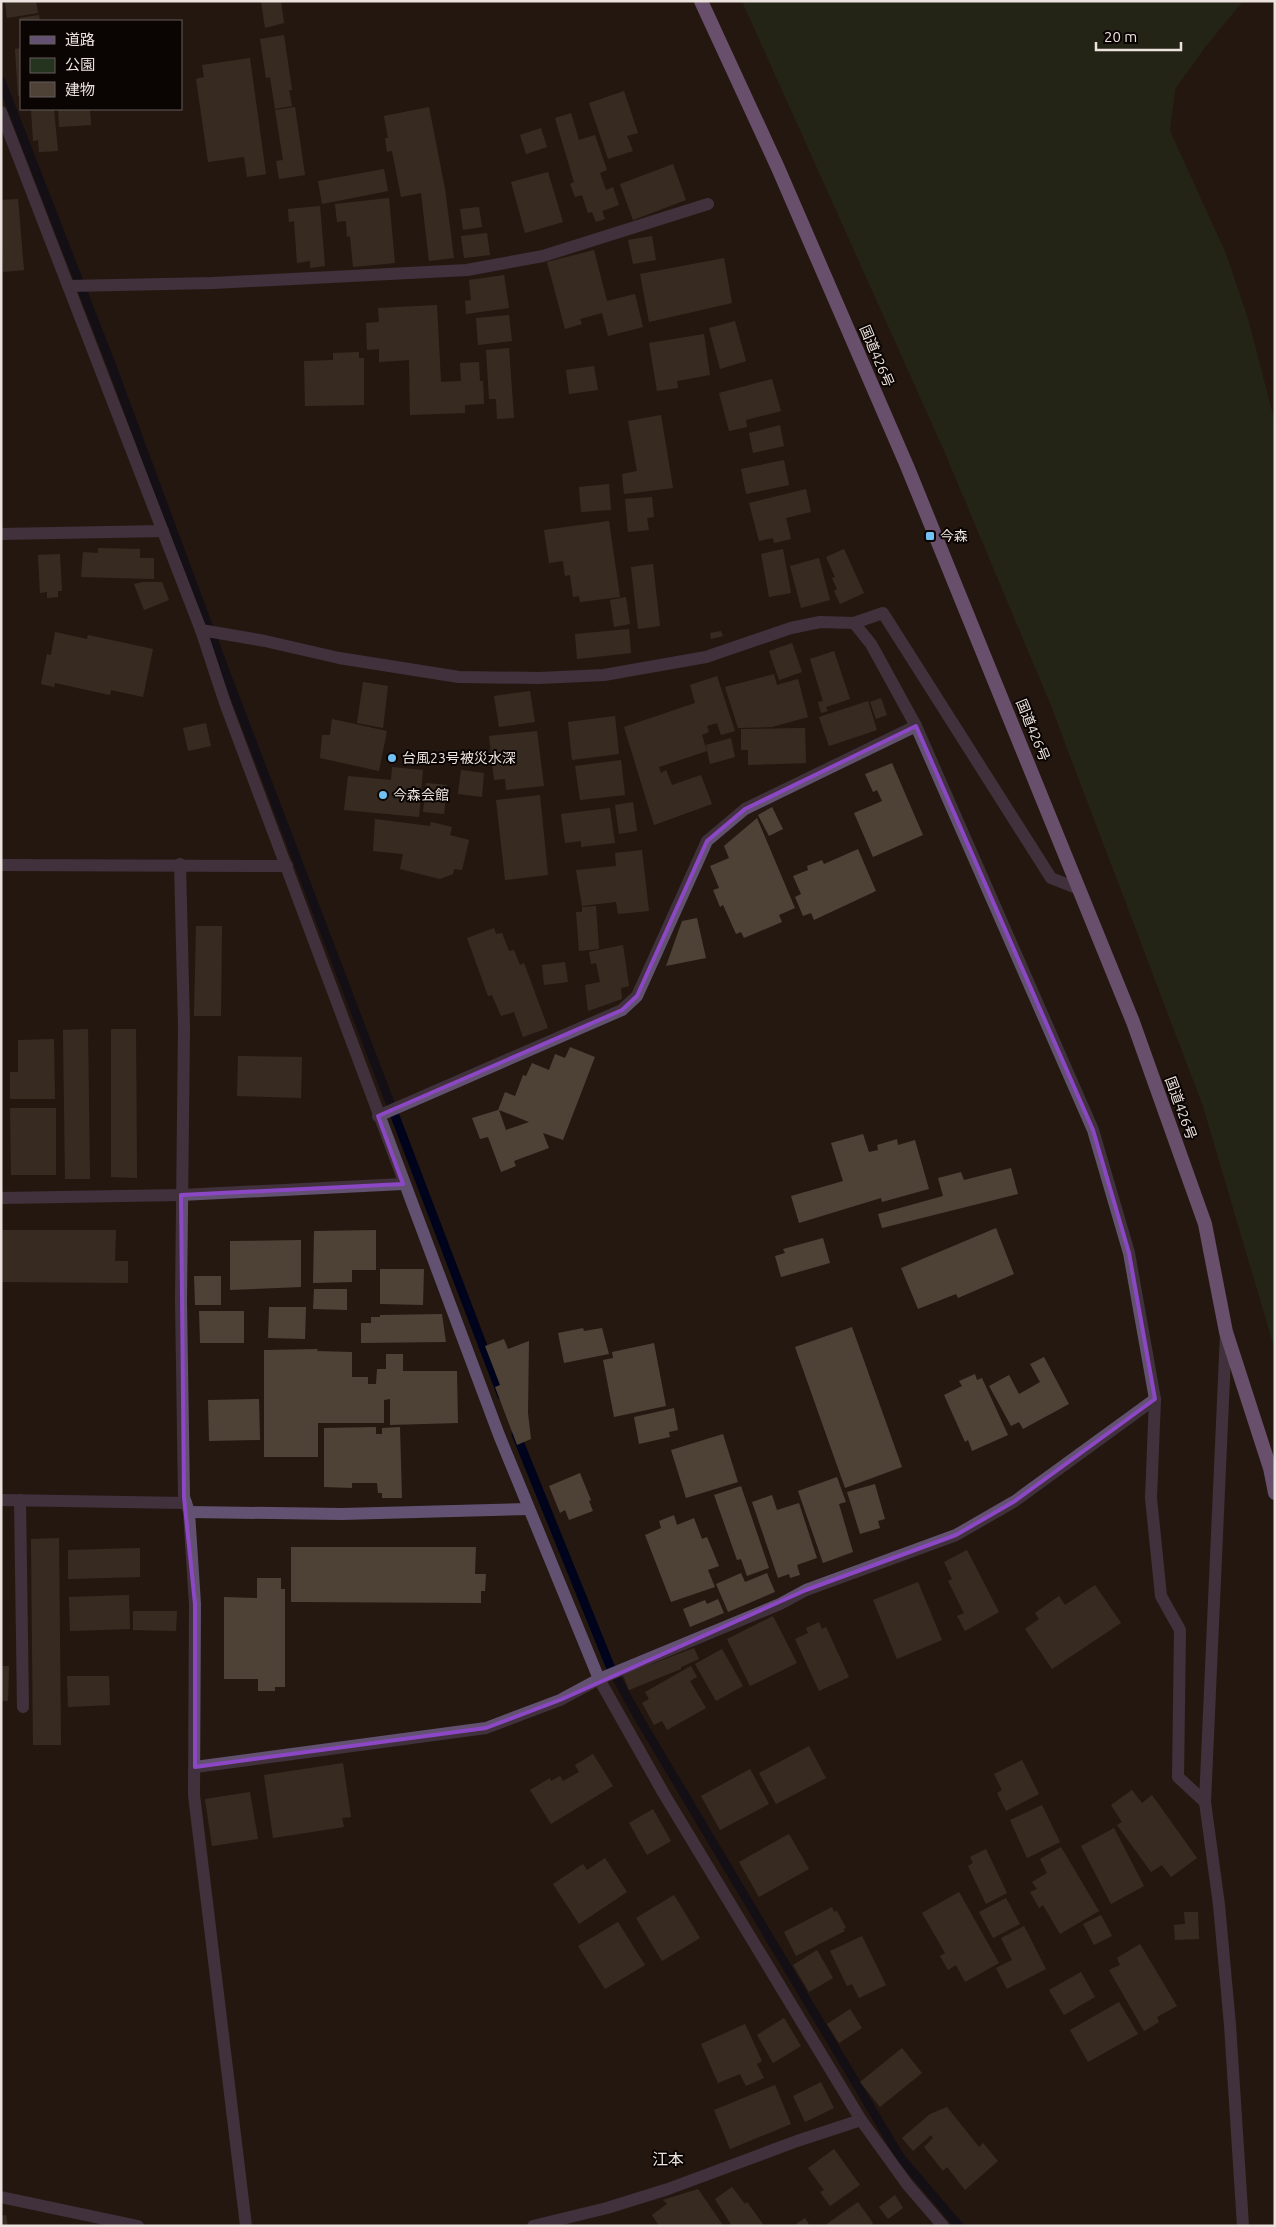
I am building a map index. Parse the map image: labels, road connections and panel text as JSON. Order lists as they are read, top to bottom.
{
  "streets": {
    "highway": ["国道426号"]
  },
  "districts": ["江本"],
  "places": {
    "transit": ["今森"],
    "other": ["台風23号被災水深", "今森会館"]
  },
  "legend": ["道路", "公園", "建物"],
  "scale_bar": "20 m"
}
